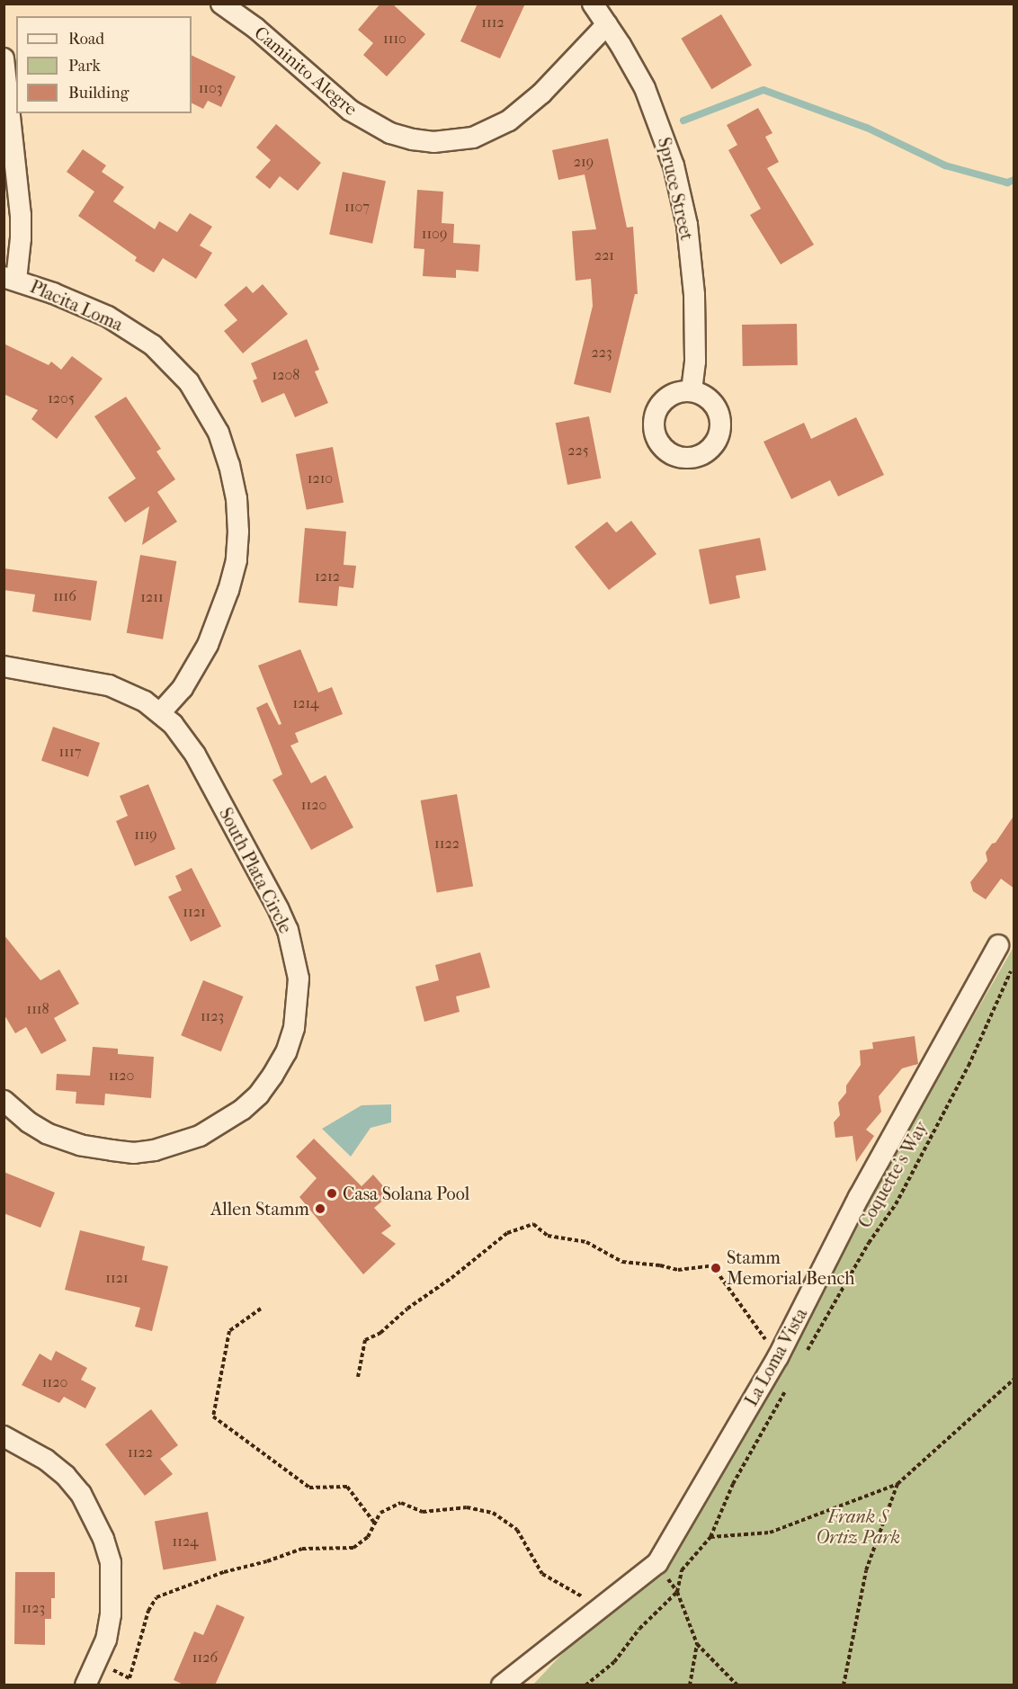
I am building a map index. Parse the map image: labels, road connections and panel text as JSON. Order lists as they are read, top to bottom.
{
  "streets": {
    "street": [
      "Caminito Alegre",
      "Spruce Street",
      "Placita Loma",
      "South Plata Circle",
      "La Loma Vista"
    ],
    "path": ["Coquette's Way"]
  },
  "crossings": [
    ["Caminito Alegre", "Spruce Street"],
    ["Placita Loma", "South Plata Circle"]
  ],
  "parks": ["Frank S Ortiz Park"],
  "places": ["Casa Solana Pool", "Allen Stamm", "Stamm Memorial Bench"],
  "house_numbers": [
    "1112",
    "1110",
    "1103",
    "219",
    "1107",
    "1109",
    "221",
    "223",
    "1208",
    "1205",
    "225",
    "1210",
    "1212",
    "1116",
    "1211",
    "1214",
    "1117",
    "1120",
    "1119",
    "1122",
    "1121",
    "1118",
    "1123",
    "1120",
    "1121",
    "1120",
    "1122",
    "1124",
    "1123",
    "1126"
  ],
  "legend": ["Road", "Park", "Building"]
}
